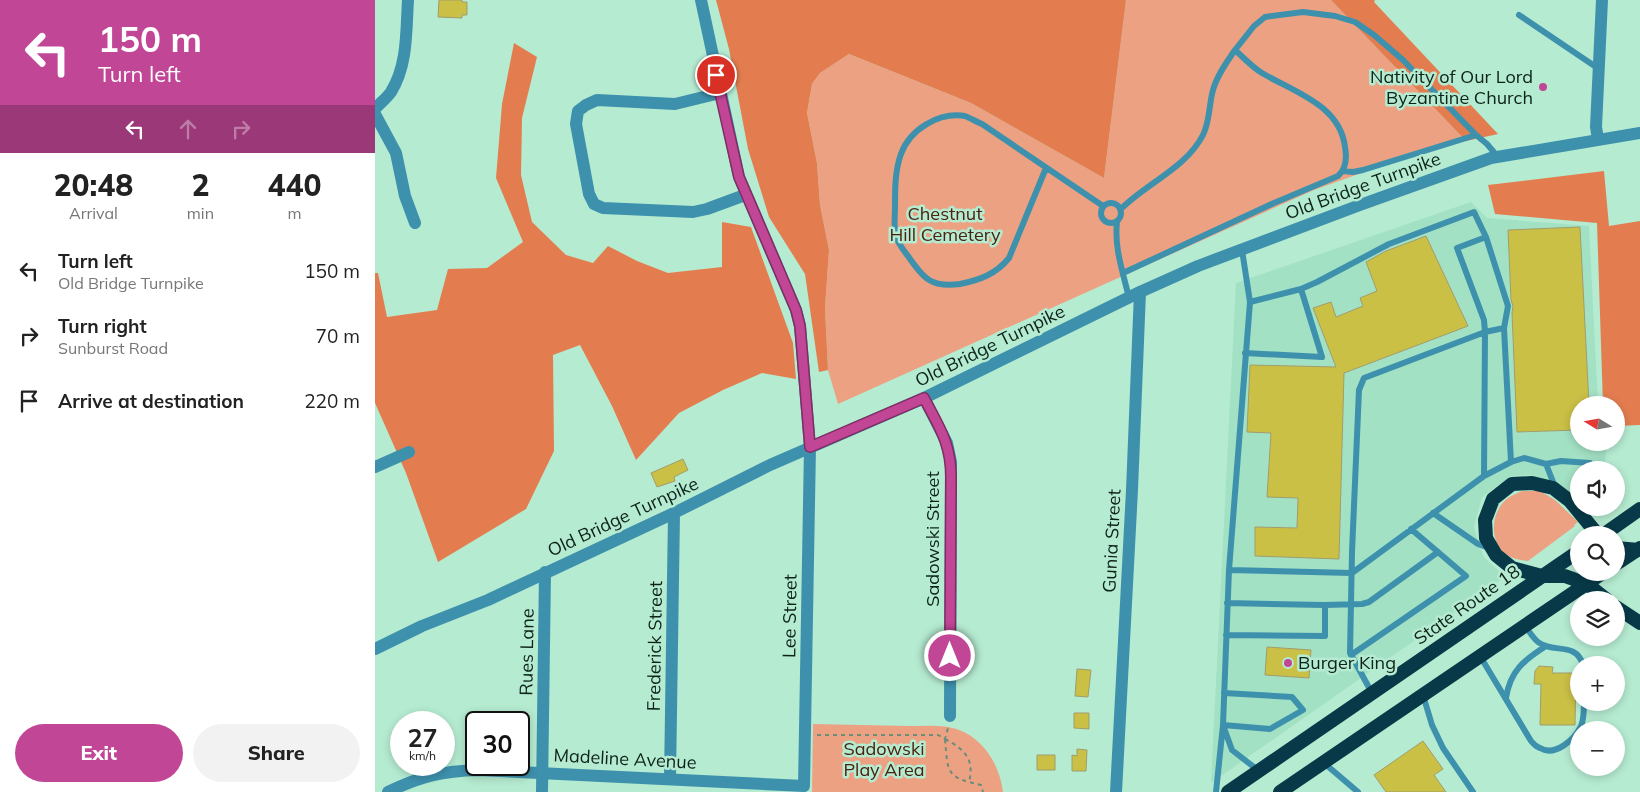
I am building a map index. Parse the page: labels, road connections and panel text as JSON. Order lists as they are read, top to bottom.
{
  "streets": {
    "highway": ["State Route 18"],
    "street": [
      "Old Bridge Turnpike",
      "Sadowski Street",
      "Gunia Street",
      "Lee Street",
      "Frederick Street",
      "Rues Lane",
      "Madeline Avenue"
    ]
  },
  "crossings": [
    ["Old Bridge Turnpike", "Sadowski Street"],
    ["Old Bridge Turnpike", "Gunia Street"],
    ["Old Bridge Turnpike", "Lee Street"],
    ["Old Bridge Turnpike", "Frederick Street"],
    ["Old Bridge Turnpike", "Rues Lane"],
    ["Lee Street", "Madeline Avenue"],
    ["Frederick Street", "Madeline Avenue"],
    ["Rues Lane", "Madeline Avenue"]
  ],
  "parks": ["Chestnut Hill Cemetery", "Sadowski Play Area"],
  "places": ["Nativity of Our Lord Byzantine Church", "Burger King"],
  "north": "left",
  "page": {
    "turn": ["150 m", "Turn left"],
    "eta": [
      "20:48",
      "Arrival",
      "2",
      "min",
      "440",
      "m"
    ],
    "list": [
      {
        "name": "Turn left",
        "note": "Old Bridge Turnpike",
        "value": "150 m"
      },
      {
        "name": "Turn right",
        "note": "Sunburst Road",
        "value": "70 m"
      },
      {
        "name": "Arrive at destination",
        "value": "220 m"
      }
    ],
    "map_buttons": ["+", "−"],
    "speed": "27 km/h",
    "limit": "30",
    "buttons": ["Exit", "Share"]
  }
}
